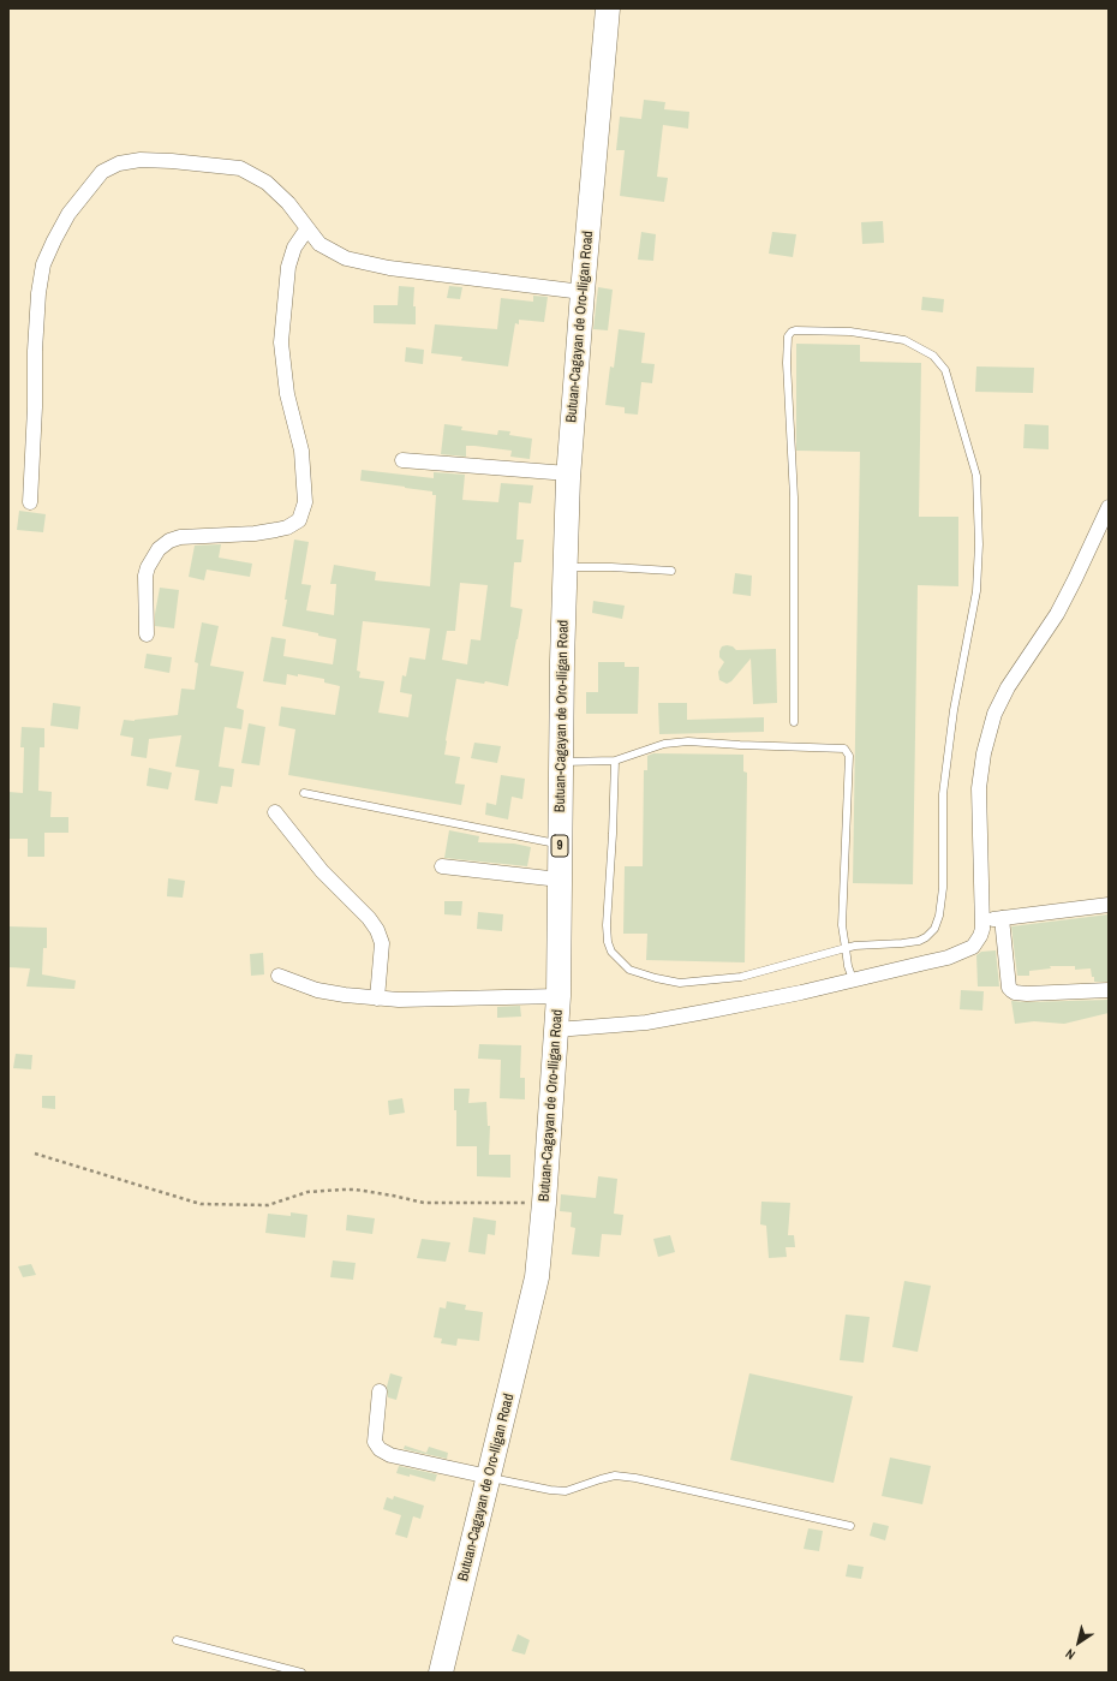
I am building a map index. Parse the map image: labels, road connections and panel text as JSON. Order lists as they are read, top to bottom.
{
  "streets": {
    "highway": ["Butuan-Cagayan de Oro-Iligan Road", "9"]
  },
  "north": "bottom left"
}
